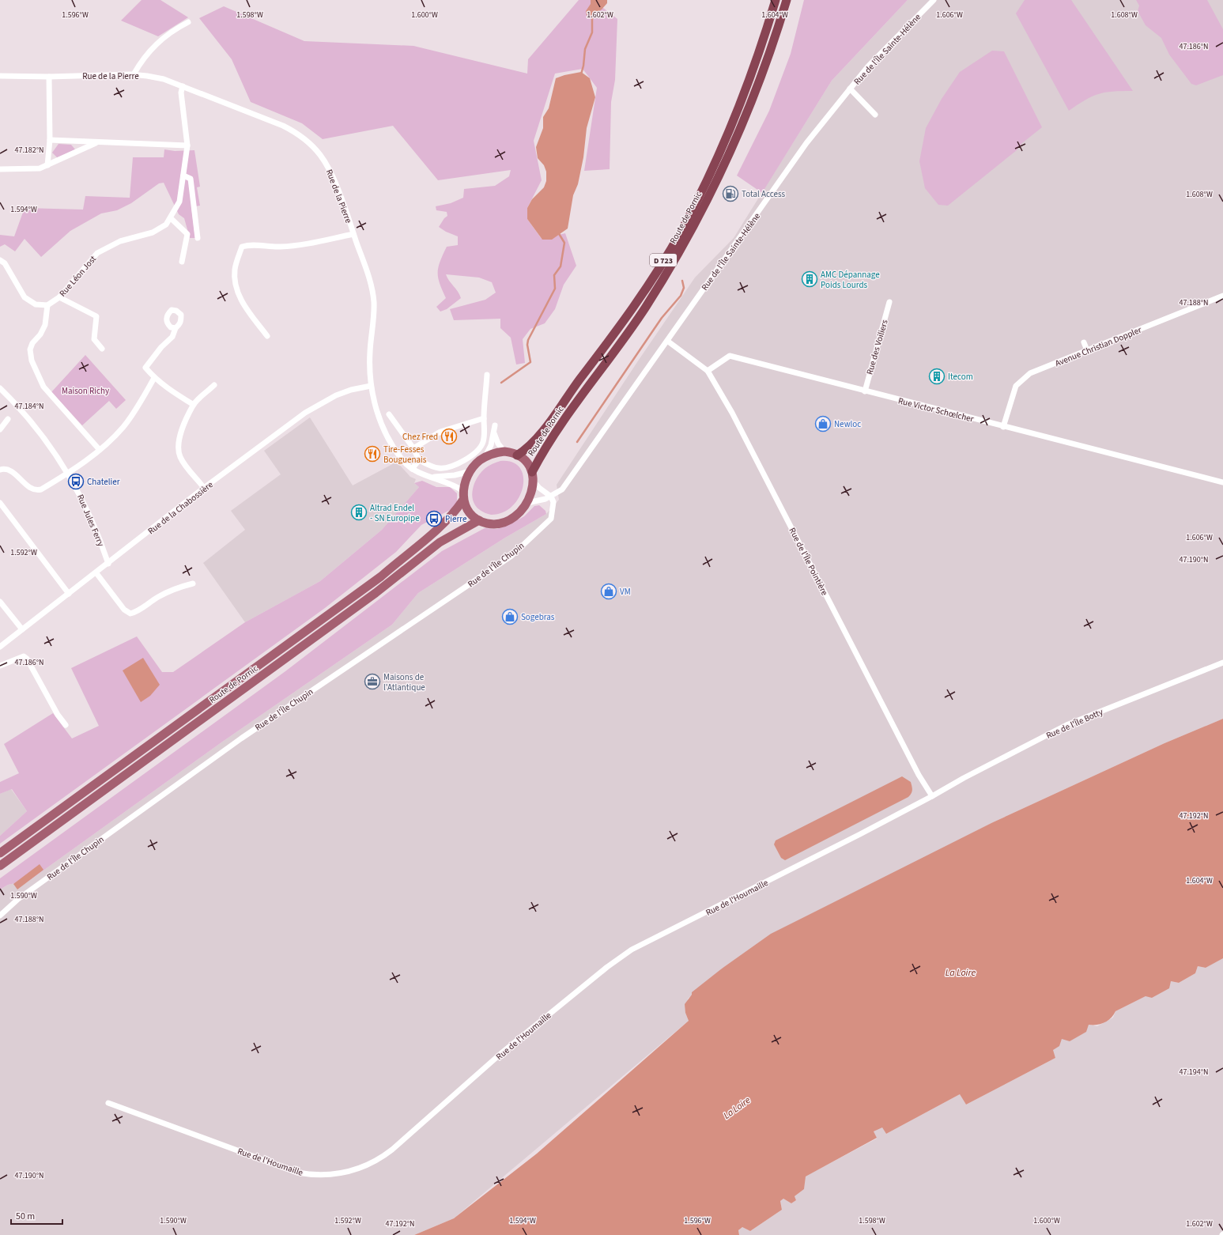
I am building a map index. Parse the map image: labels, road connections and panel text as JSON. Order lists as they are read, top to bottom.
{
  "streets": {
    "highway": ["Route de Pornic", "D 723"],
    "street": [
      "Rue de l'Île Sainte-Hélène",
      "Rue de la Pierre",
      "Rue Léon Jost",
      "Avenue Christian Doppler",
      "Rue des Voiliers",
      "Rue Victor Schœlcher",
      "Rue de la Chabossière",
      "Rue Jules Ferry",
      "Rue de l'Île Pointière",
      "Rue de l'Île Chupin",
      "Rue de l'Île Botty",
      "Rue de l'Houmaille"
    ]
  },
  "crossings": [
    ["Rue de l'Île Sainte-Hélène", "Rue de l'Île Pointière"],
    ["Rue de l'Île Sainte-Hélène", "Rue de l'Île Chupin"],
    ["Rue de la Pierre", "Route de Pornic"],
    ["Rue de la Pierre", "Rue Léon Jost"],
    ["Rue de la Pierre", "Rue de la Chabossière"],
    ["Avenue Christian Doppler", "Rue Victor Schœlcher"],
    ["Rue des Voiliers", "Rue Victor Schœlcher"],
    ["Rue Victor Schœlcher", "Rue de l'Île Pointière"],
    ["Rue de la Chabossière", "Rue Jules Ferry"],
    ["Rue de l'Île Pointière", "Rue de l'Île Botty"],
    ["Rue de l'Île Pointière", "Rue de l'Houmaille"],
    ["Rue de l'Île Botty", "Rue de l'Houmaille"]
  ],
  "water": ["La Loire"],
  "parks": ["Maison Richy"],
  "places": {
    "fuel station": ["Total Access"],
    "building": ["AMC Dépannage Poids Lourds", "Itecom", "Altrad Endel - SN Europipe"],
    "shop": ["Newloc", "VM", "Sogebras"],
    "restaurant": ["Chez Fred", "Tire-Fesses Bouguenais"],
    "bus stop": ["Chatelier", "Pierre"],
    "office": ["Maisons de l'Atlantique"]
  },
  "scale_bar": "50 m",
  "coordinates": [
    "1.596°W",
    "1.598°W",
    "1.600°W",
    "1.602°W",
    "1.604°W",
    "1.606°W",
    "1.608°W",
    "47.186°N",
    "47.182°N",
    "1.594°W",
    "47.188°N",
    "47.184°N",
    "1.592°W",
    "47.190°N",
    "47.192°N",
    "1.590°W",
    "47.194°N"
  ]
}
